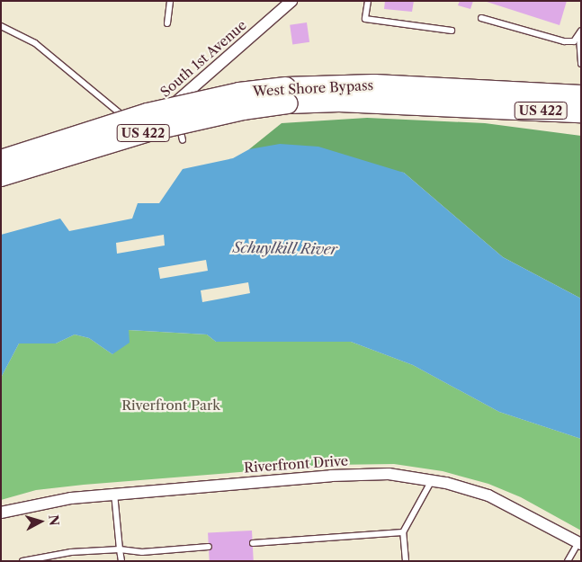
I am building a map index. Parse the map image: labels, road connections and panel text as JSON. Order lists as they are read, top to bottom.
{
  "streets": {
    "highway": ["West Shore Bypass", "US 422"],
    "street": ["South 1st Avenue", "Riverfront Drive"]
  },
  "water": ["Schuylkill River"],
  "parks": ["Riverfront Park"],
  "north": "right"
}
